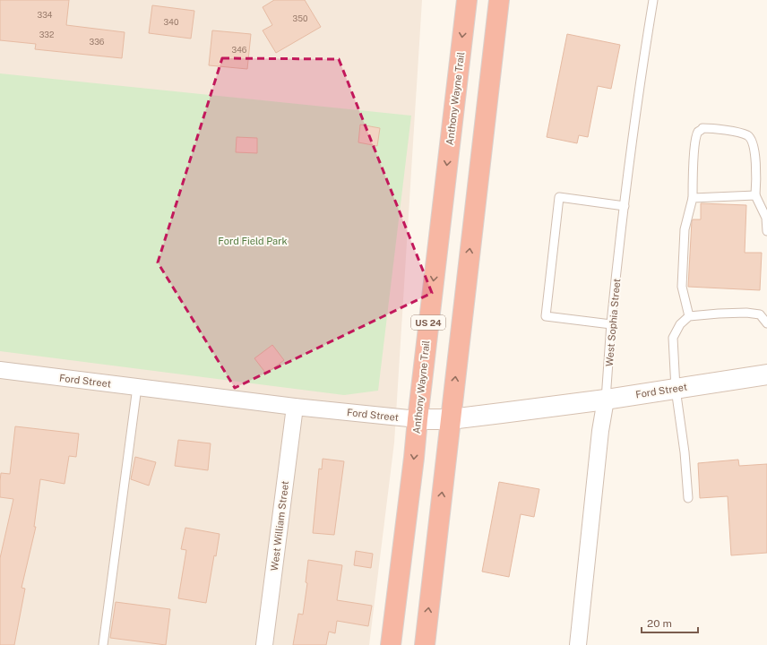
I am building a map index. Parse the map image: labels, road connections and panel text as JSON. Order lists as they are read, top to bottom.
{
  "streets": {
    "highway": ["Anthony Wayne Trail", "US 24"],
    "main road": ["Ford Street"],
    "street": ["West Sophia Street", "West William Street"]
  },
  "crossings": [
    ["Anthony Wayne Trail", "Ford Street"],
    ["West Sophia Street", "Ford Street"],
    ["Ford Street", "West William Street"]
  ],
  "parks": ["Ford Field Park"],
  "house_numbers": [
    "334",
    "350",
    "340",
    "332",
    "336",
    "346"
  ],
  "scale_bar": "20 m"
}
